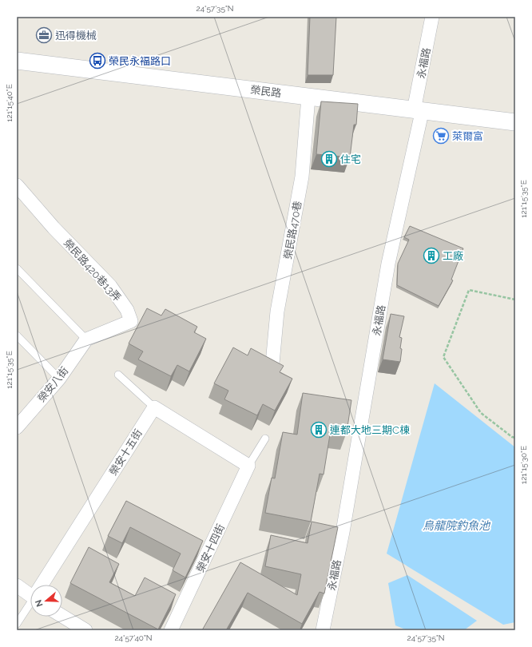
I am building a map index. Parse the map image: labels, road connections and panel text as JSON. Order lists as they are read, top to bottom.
{
  "streets": {
    "street": [
      "永福路",
      "榮民路",
      "榮民路470巷",
      "榮民路420巷13弄",
      "榮安八街",
      "榮安十五街",
      "榮安十四街"
    ]
  },
  "crossings": [
    ["永福路", "榮民路"],
    ["榮民路", "榮民路470巷"],
    ["榮民路420巷13弄", "榮安八街"]
  ],
  "water": ["烏龍院釣魚池"],
  "places": {
    "office": ["迅得機械"],
    "bus stop": ["榮民永褔路口"],
    "supermarket": ["萊爾富"],
    "building": ["住宅", "工廠", "連都大地三期C棟"]
  },
  "north": "left",
  "coordinates": [
    "24°57'35\"N",
    "121°15'40\"E",
    "121°15'35\"E",
    "121°15'30\"E",
    "24°57'40\"N"
  ]
}
